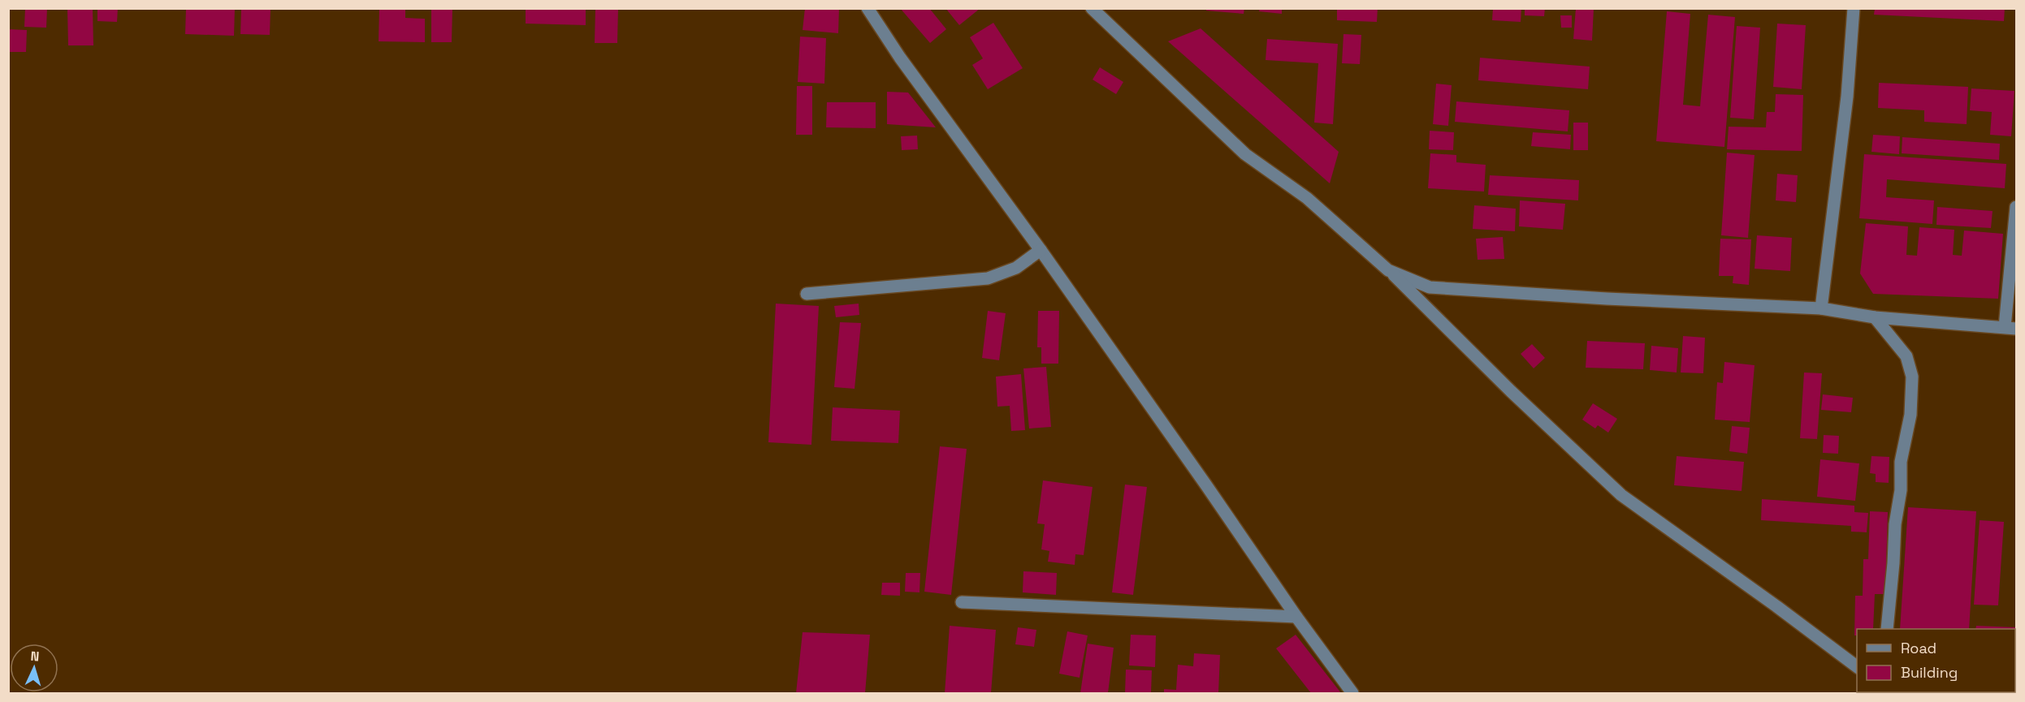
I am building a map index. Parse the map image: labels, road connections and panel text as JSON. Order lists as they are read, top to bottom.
{
  "legend": ["Road", "Building"],
  "north": "top"
}
